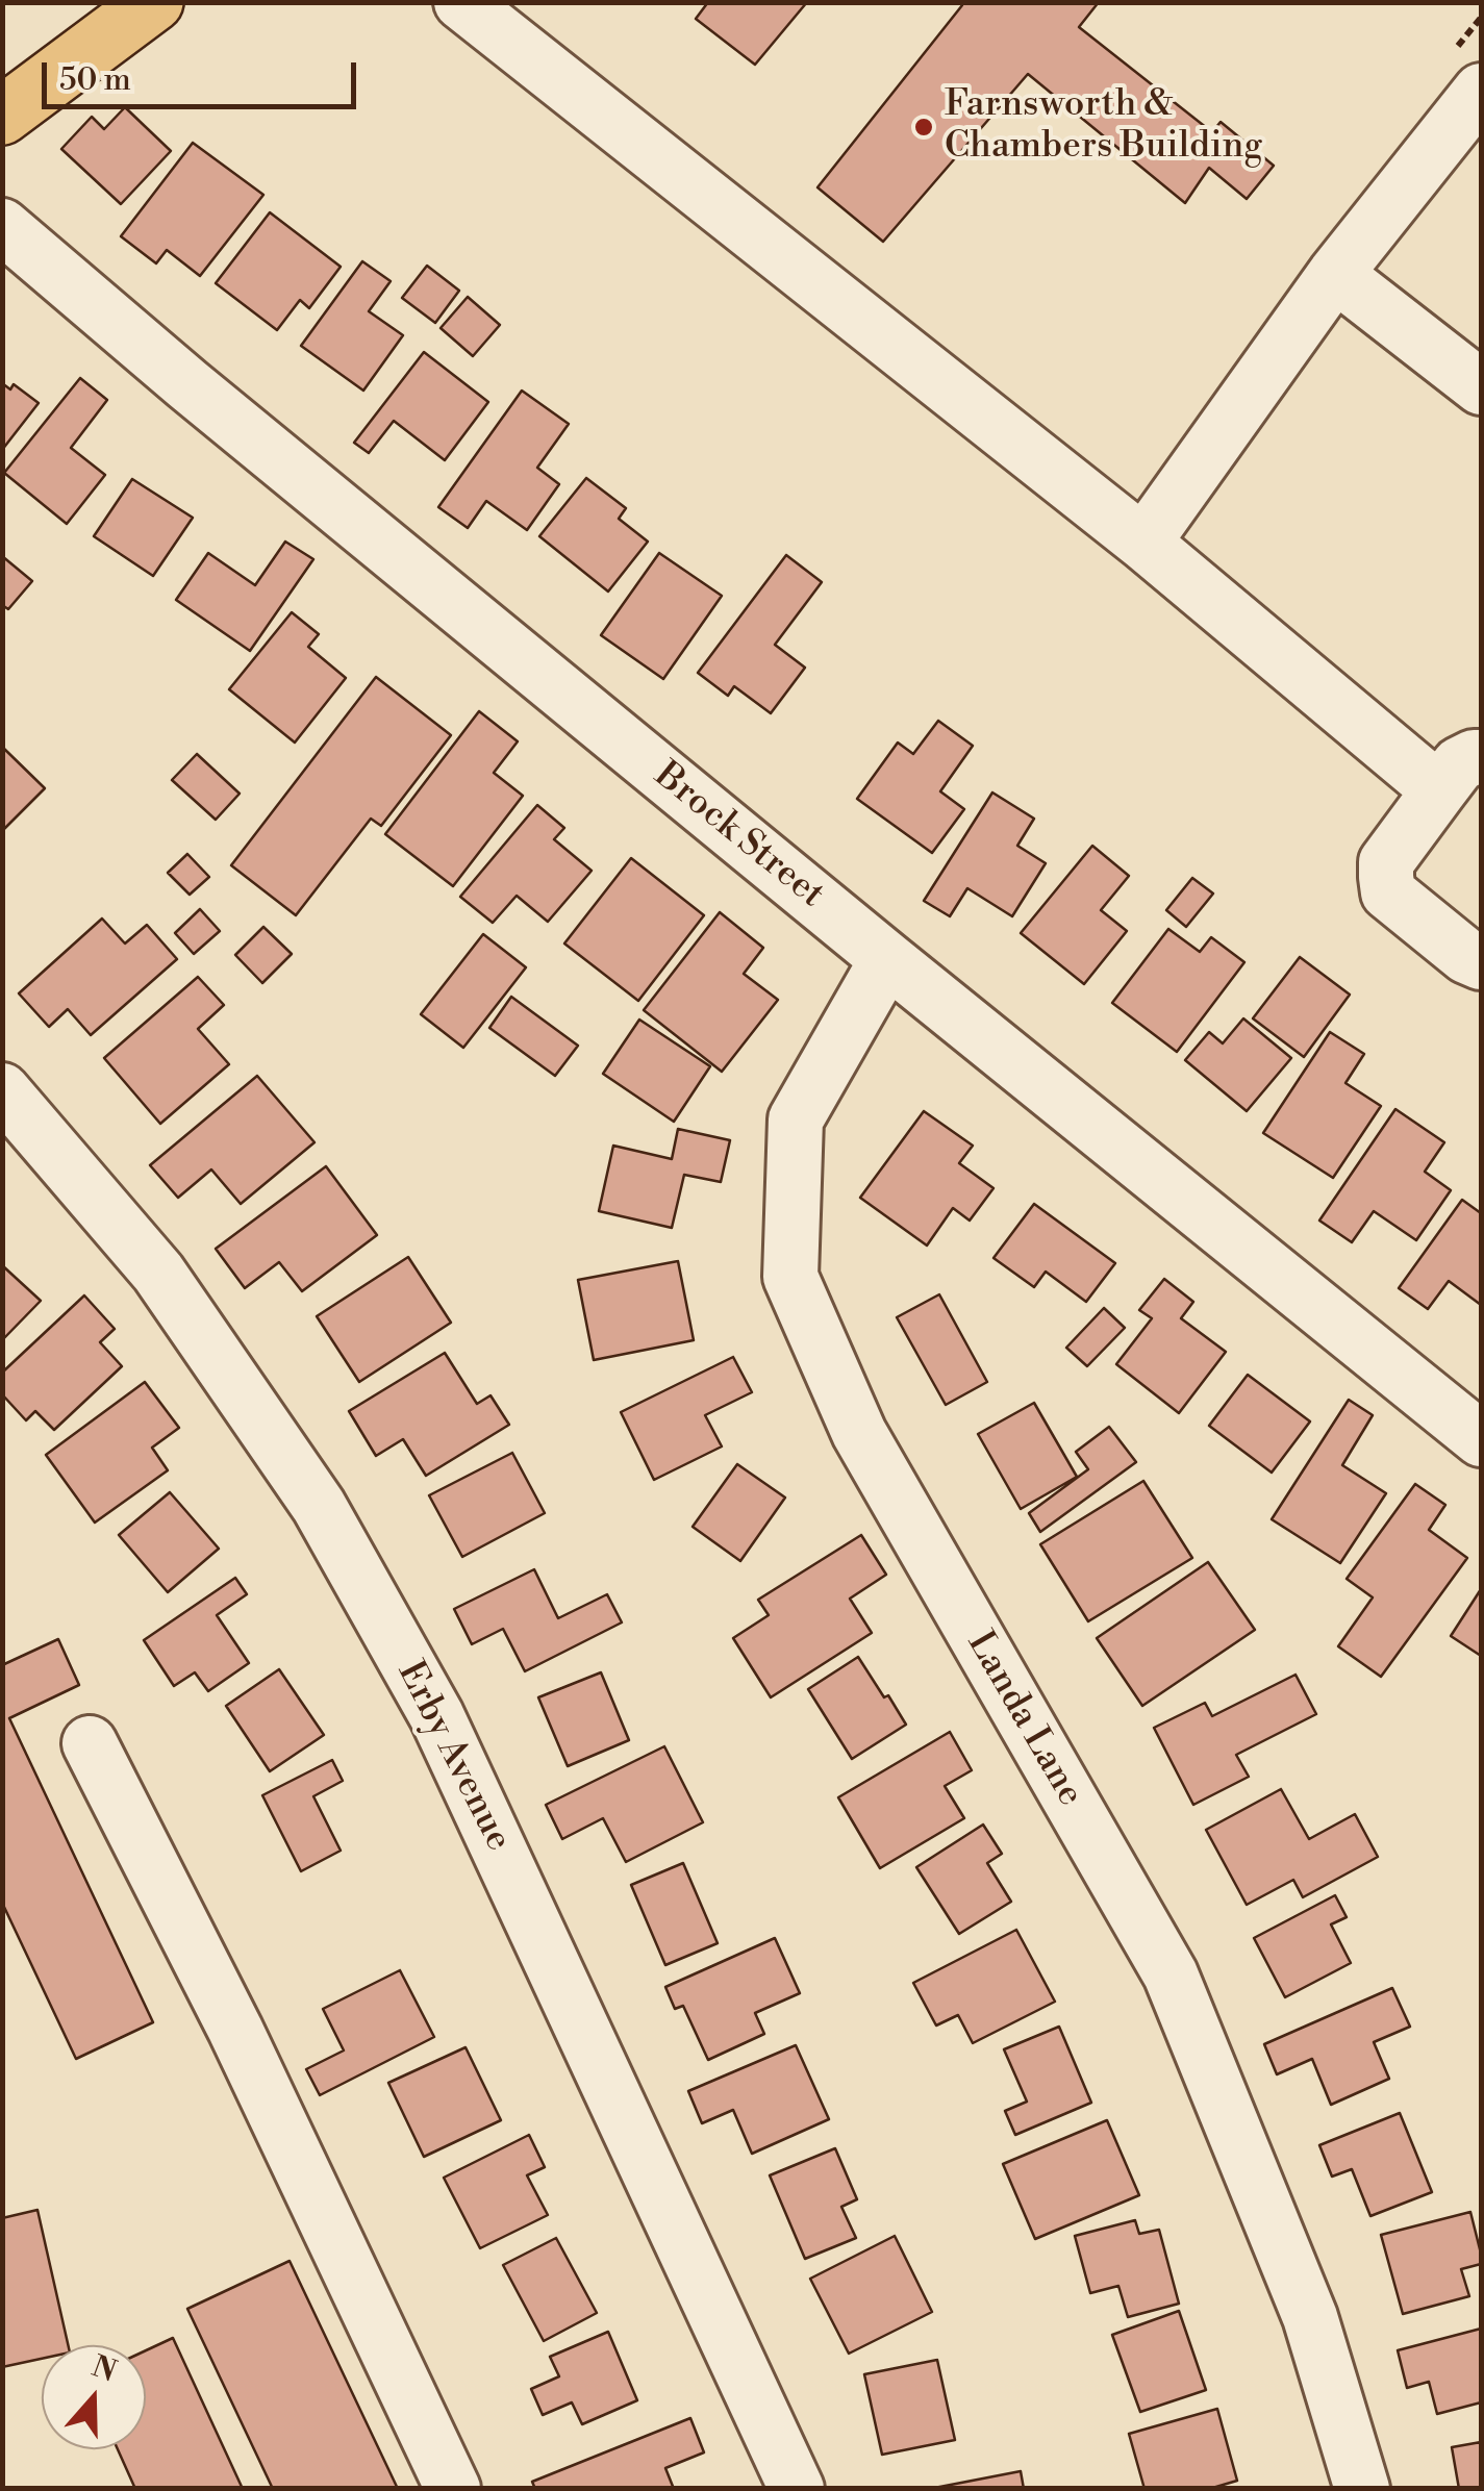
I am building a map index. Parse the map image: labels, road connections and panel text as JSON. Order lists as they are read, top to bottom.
{
  "streets": {
    "street": ["Brock Street", "Landa Lane", "Erby Avenue"]
  },
  "crossings": [
    ["Brock Street", "Landa Lane"]
  ],
  "places": ["Farnsworth & Chambers Building"],
  "scale_bar": "50 m",
  "north": "top"
}
